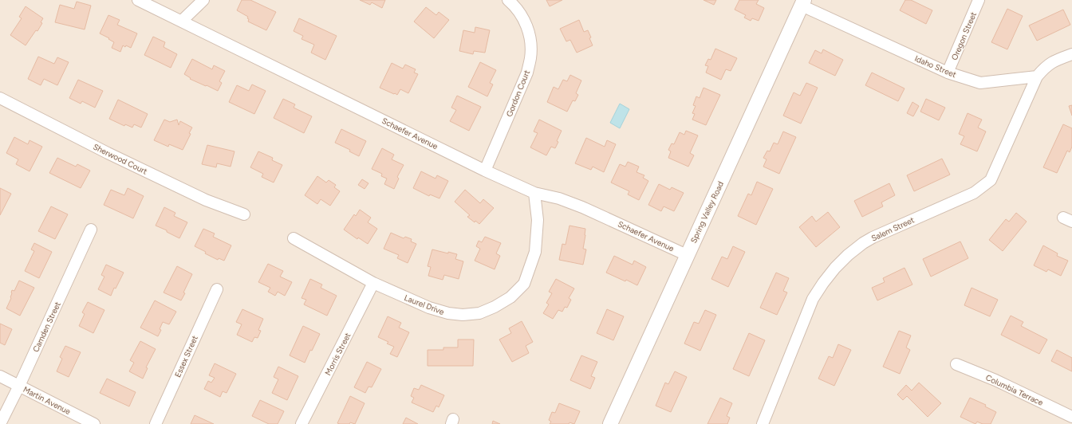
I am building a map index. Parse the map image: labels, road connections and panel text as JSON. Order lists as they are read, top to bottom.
{
  "streets": {
    "street": [
      "Oregon Street",
      "Idaho Street",
      "Gordon Court",
      "Schaefer Avenue",
      "Sherwood Court",
      "Spring Valley Road",
      "Salem Street",
      "Laurel Drive",
      "Camden Street",
      "Morris Street",
      "Essex Street",
      "Columbia Terrace",
      "Martin Avenue"
    ]
  },
  "crossings": [
    ["Oregon Street", "Idaho Street"],
    ["Idaho Street", "Spring Valley Road"],
    ["Idaho Street", "Salem Street"],
    ["Gordon Court", "Schaefer Avenue"],
    ["Schaefer Avenue", "Spring Valley Road"],
    ["Schaefer Avenue", "Laurel Drive"],
    ["Laurel Drive", "Morris Street"],
    ["Camden Street", "Martin Avenue"]
  ]
}
